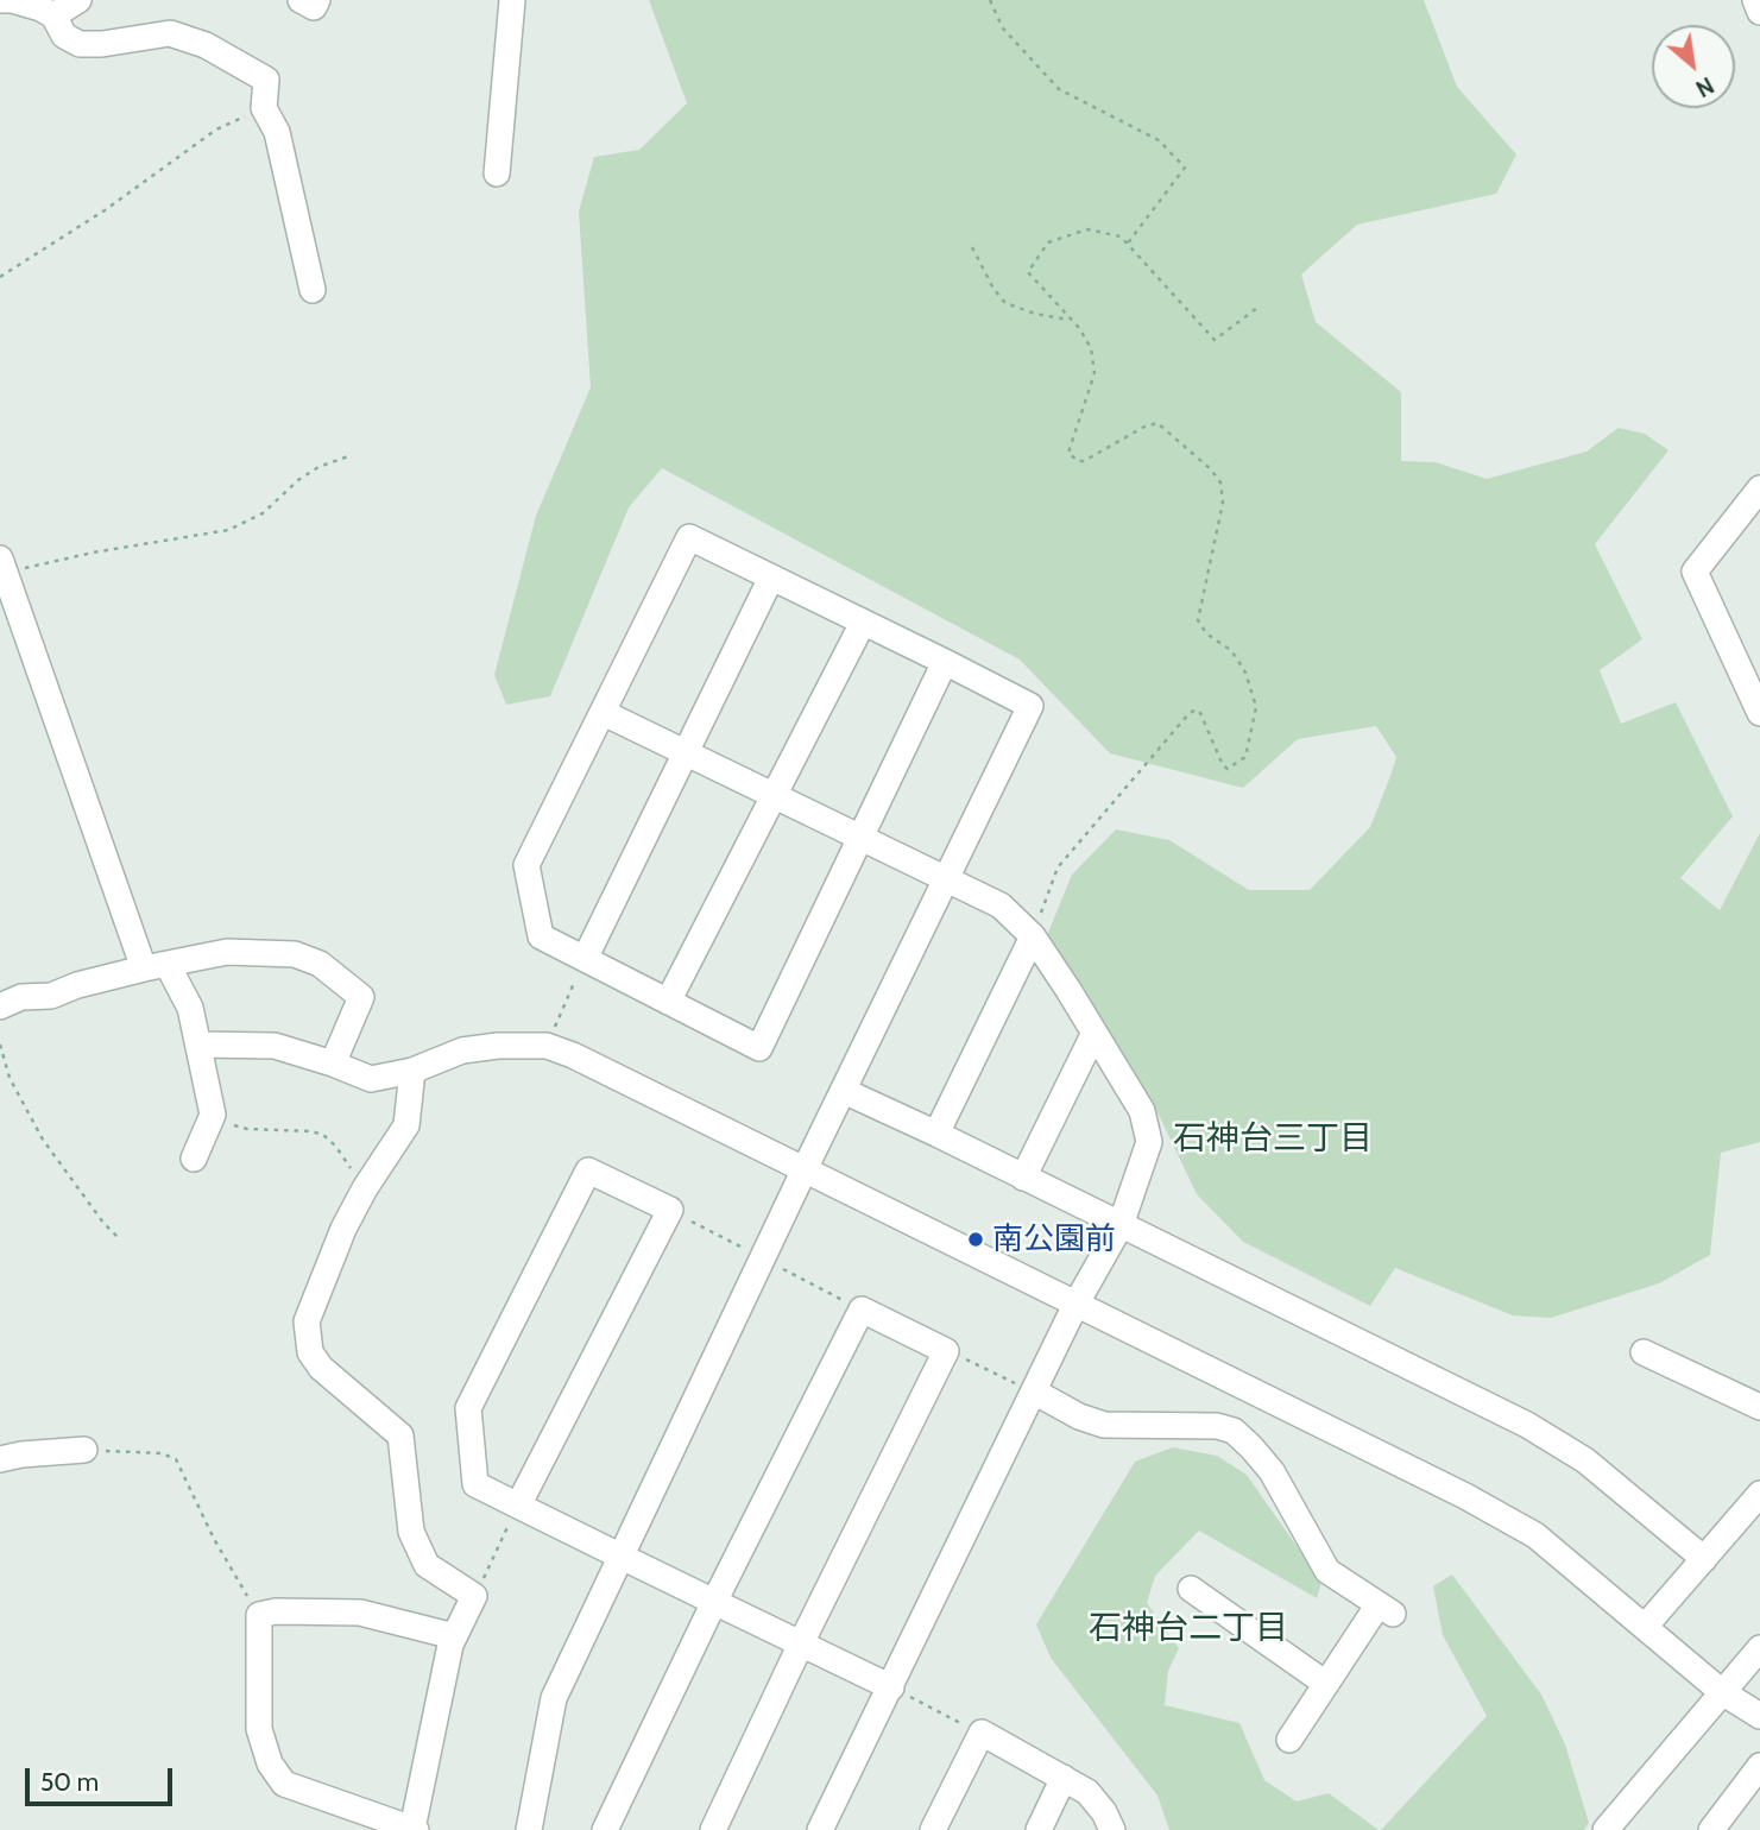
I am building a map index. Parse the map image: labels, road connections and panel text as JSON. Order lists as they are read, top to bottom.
{
  "districts": ["石神台三丁目", "石神台二丁目"],
  "places": ["南公園前"],
  "scale_bar": "50 m",
  "north": "bottom right"
}
